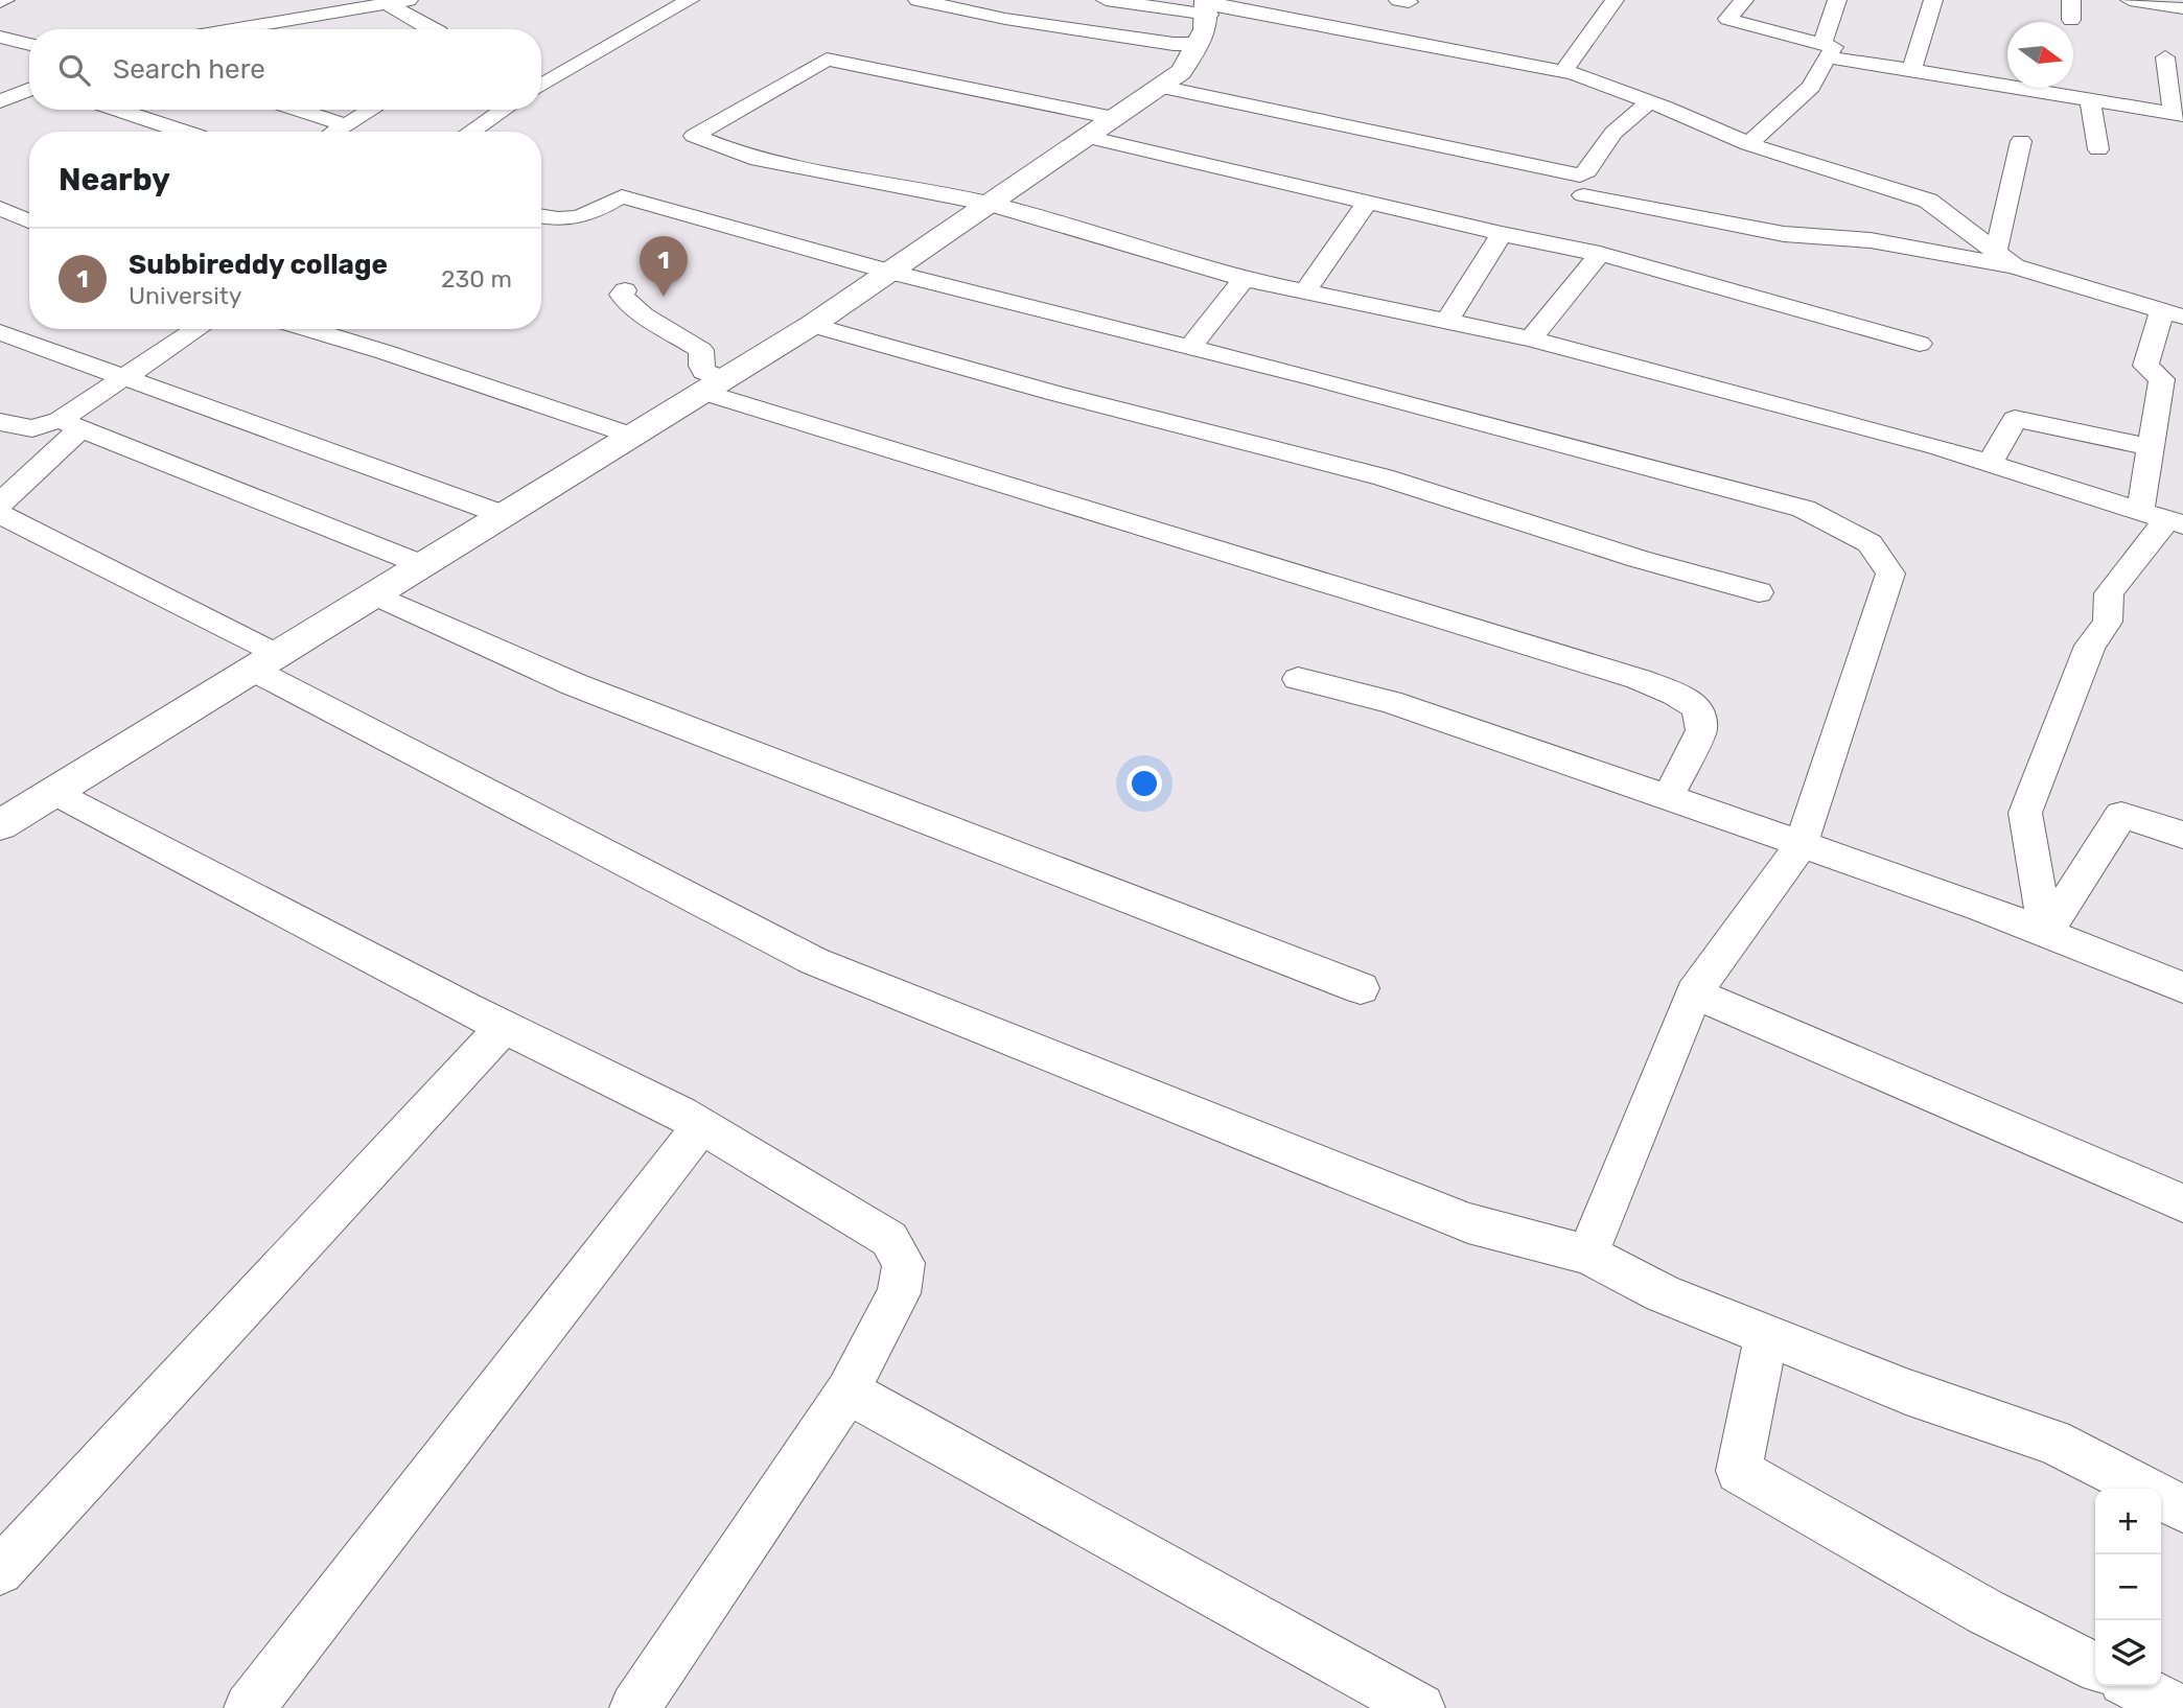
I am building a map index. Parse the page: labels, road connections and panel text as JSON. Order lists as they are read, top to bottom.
{
  "north": "right",
  "page": {
    "search": "Search here",
    "heading": "Nearby",
    "list": [
      {
        "mark": "1",
        "name": "Subbireddy collage",
        "note": "University",
        "value": "230 m"
      }
    ],
    "pins": "1",
    "map_buttons": ["+", "−"]
  }
}
